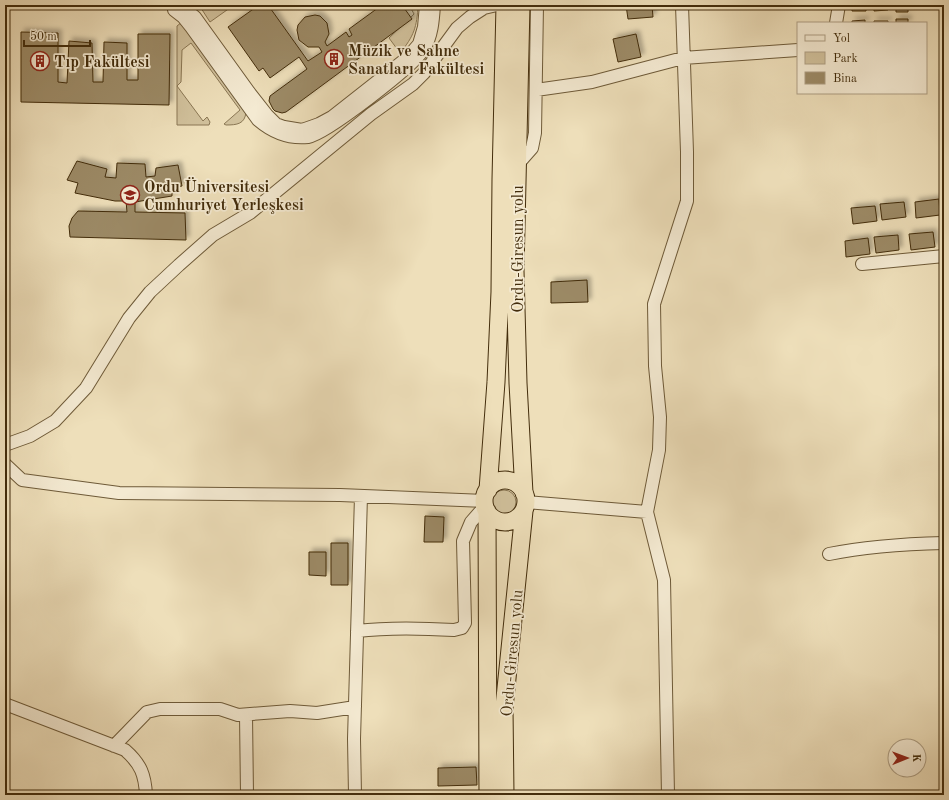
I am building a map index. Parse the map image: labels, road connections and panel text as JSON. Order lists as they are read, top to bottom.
{
  "streets": {
    "highway": ["Ordu-Giresun yolu"]
  },
  "places": {
    "building": ["Müzik ve Sahne Sanatları Fakültesi", "Tıp Fakültesi"],
    "school or university": ["Ordu Üniversitesi Cumhuriyet Yerleşkesi"]
  },
  "legend": ["Yol", "Park", "Bina"],
  "scale_bar": "50 m",
  "north": "right"
}
